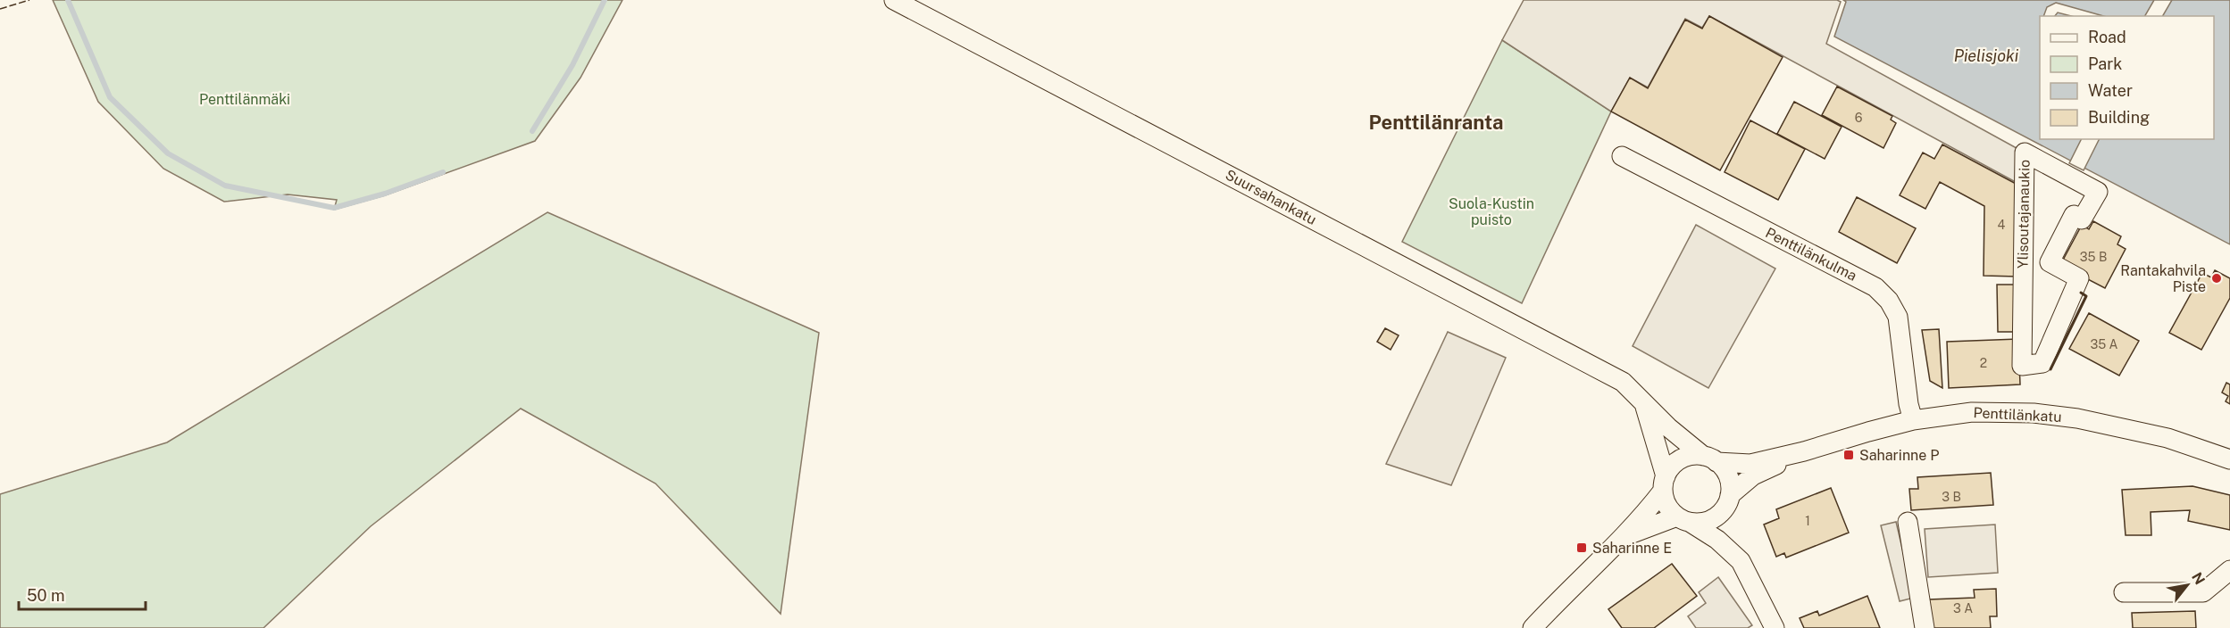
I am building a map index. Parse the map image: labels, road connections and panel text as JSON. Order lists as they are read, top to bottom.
{
  "streets": {
    "street": [
      "Suursahankatu",
      "Ylisoutajanaukio",
      "Penttilänkulma",
      "Penttilänkatu"
    ]
  },
  "crossings": [
    ["Suursahankatu", "Penttilänkatu"],
    ["Penttilänkulma", "Penttilänkatu"]
  ],
  "districts": ["Penttilänranta"],
  "water": ["Pielisjoki"],
  "parks": ["Penttilänmäki", "Suola-Kustin puisto"],
  "places": {
    "other": ["Rantakahvila Piste"],
    "transit": ["Saharinne P", "Saharinne E"]
  },
  "house_numbers": [
    "6",
    "4",
    "35 B",
    "35 A",
    "2",
    "3 B",
    "1",
    "3 A"
  ],
  "legend": [
    "Road",
    "Park",
    "Water",
    "Building"
  ],
  "scale_bar": "50 m",
  "north": "top right"
}
